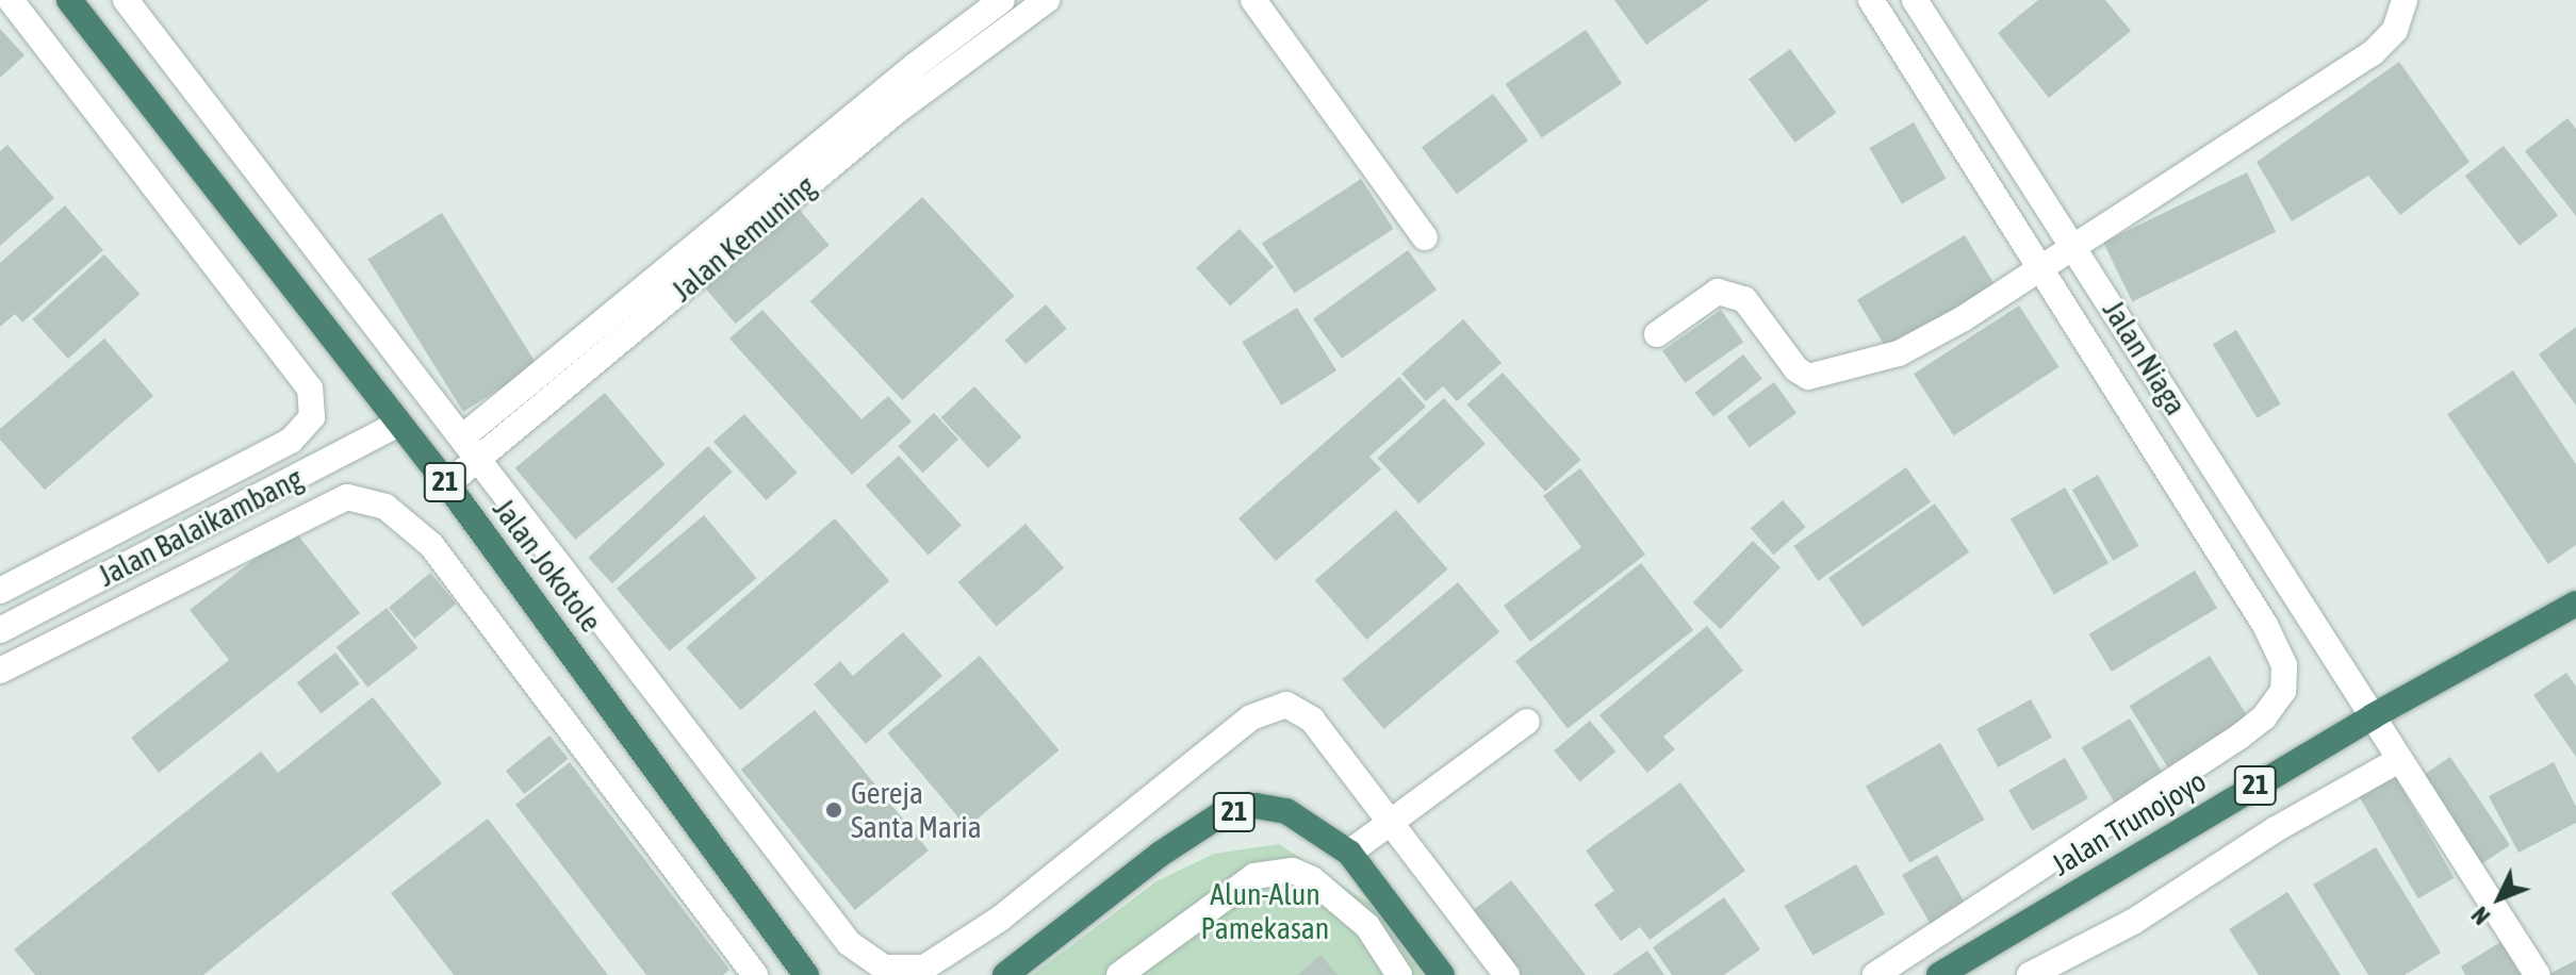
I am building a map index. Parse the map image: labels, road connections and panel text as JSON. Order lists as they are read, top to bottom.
{
  "streets": {
    "highway": ["21", "Jalan Jokotole", "Jalan Trunojoyo"],
    "street": ["Jalan Kemuning", "Jalan Niaga", "Jalan Balaikambang"]
  },
  "crossings": [
    ["Jalan Kemuning", "Jalan Jokotole"],
    ["Jalan Niaga", "Jalan Trunojoyo"],
    ["Jalan Balaikambang", "Jalan Jokotole"]
  ],
  "parks": ["Alun-Alun Pamekasan"],
  "places": ["Gereja Santa Maria"],
  "north": "bottom left"
}
